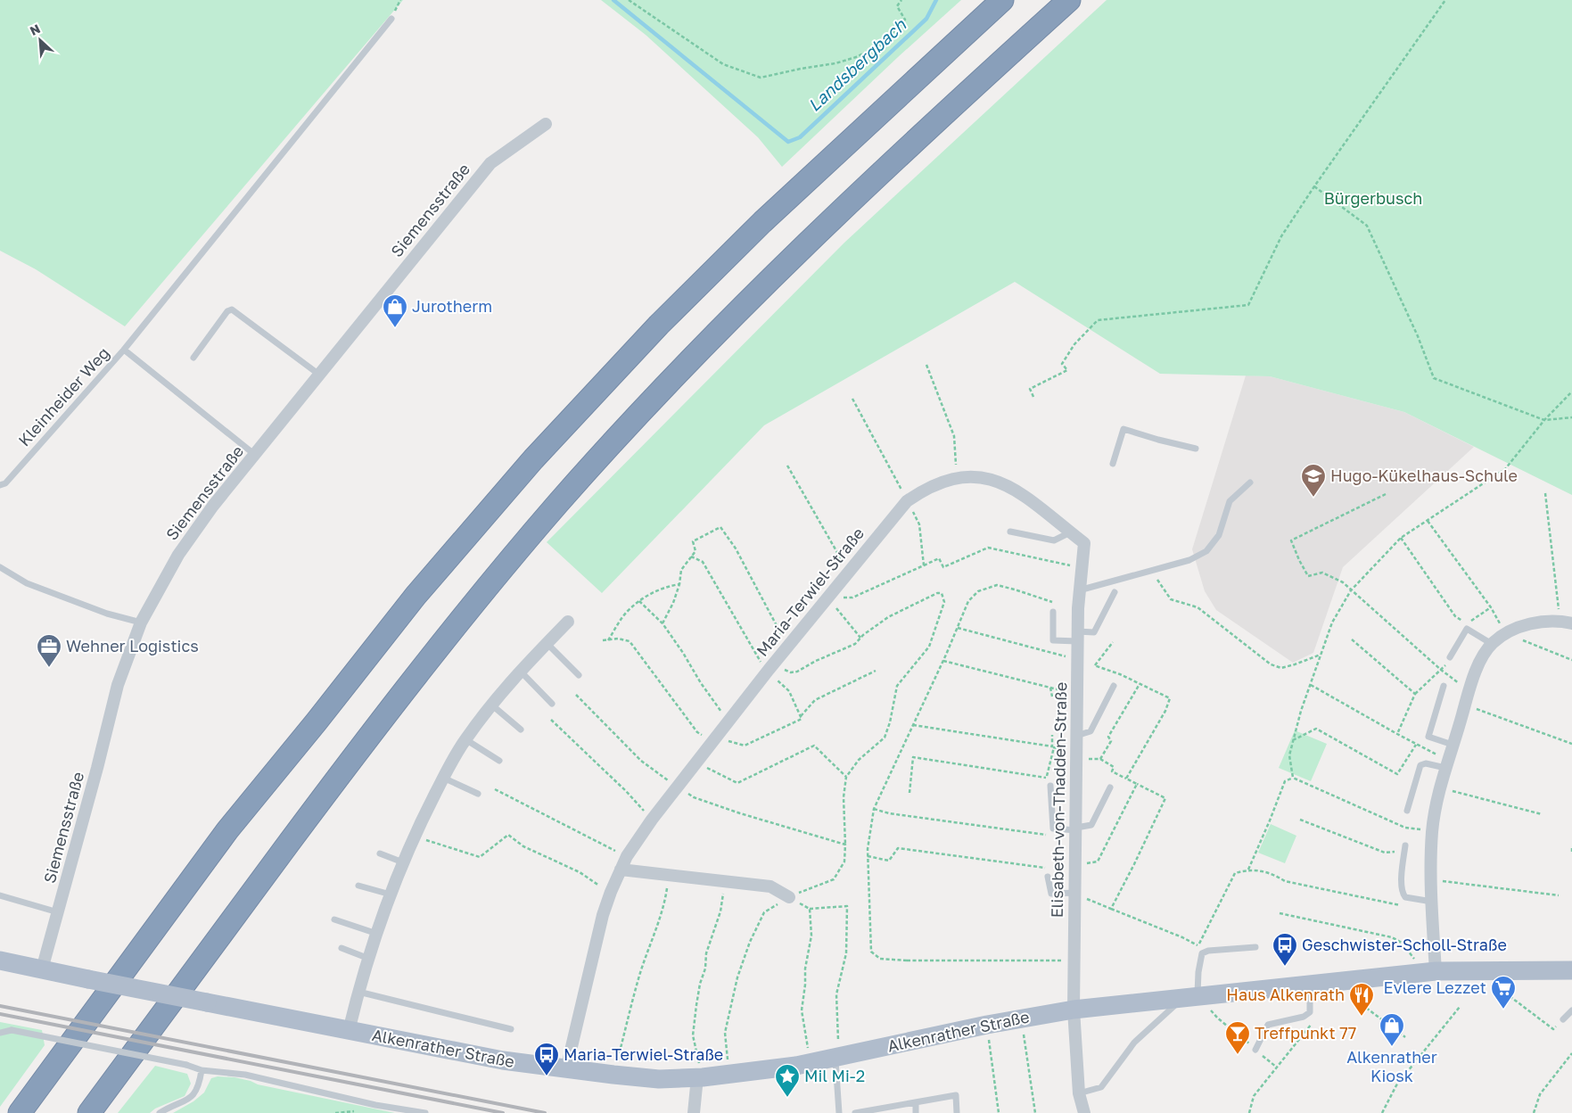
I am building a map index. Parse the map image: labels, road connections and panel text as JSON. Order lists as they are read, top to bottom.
{
  "streets": {
    "main road": ["Alkenrather Straße"],
    "street": ["Siemensstraße", "Maria-Terwiel-Straße", "Elisabeth-von-Thadden-Straße"],
    "lane": ["Kleinheider Weg"]
  },
  "crossings": [
    ["Siemensstraße", "Kleinheider Weg"],
    ["Siemensstraße", "Alkenrather Straße"],
    ["Maria-Terwiel-Straße", "Elisabeth-von-Thadden-Straße"],
    ["Maria-Terwiel-Straße", "Alkenrather Straße"],
    ["Elisabeth-von-Thadden-Straße", "Alkenrather Straße"]
  ],
  "water": ["Landsbergbach"],
  "parks": ["Bürgerbusch"],
  "places": {
    "shop": ["Jurotherm", "Alkenrather Kiosk"],
    "school or university": ["Hugo-Kükelhaus-Schule"],
    "office": ["Wehner Logistics"],
    "bus stop": ["Geschwister-Scholl-Straße", "Maria-Terwiel-Straße"],
    "supermarket": ["Evlere Lezzet"],
    "restaurant": ["Haus Alkenrath"],
    "bar": ["Treffpunkt 77"],
    "place": ["Mil Mi-2"]
  },
  "north": "top left"
}
